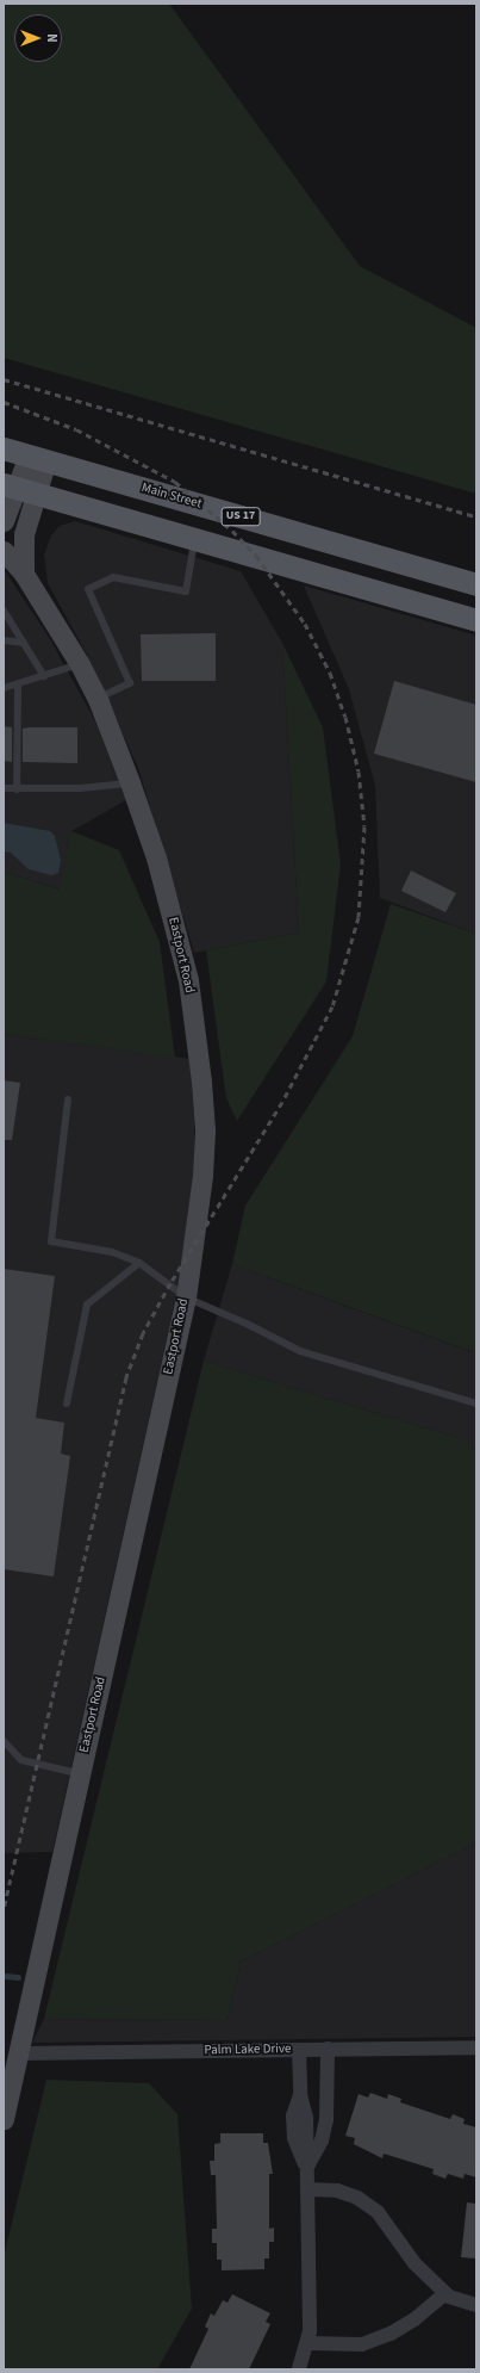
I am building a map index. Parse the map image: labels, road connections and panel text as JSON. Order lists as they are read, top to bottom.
{
  "streets": {
    "main road": ["Main Street", "US 17"],
    "street": ["Eastport Road", "Palm Lake Drive"]
  },
  "crossings": [
    ["Eastport Road", "Palm Lake Drive"]
  ],
  "north": "right"
}
